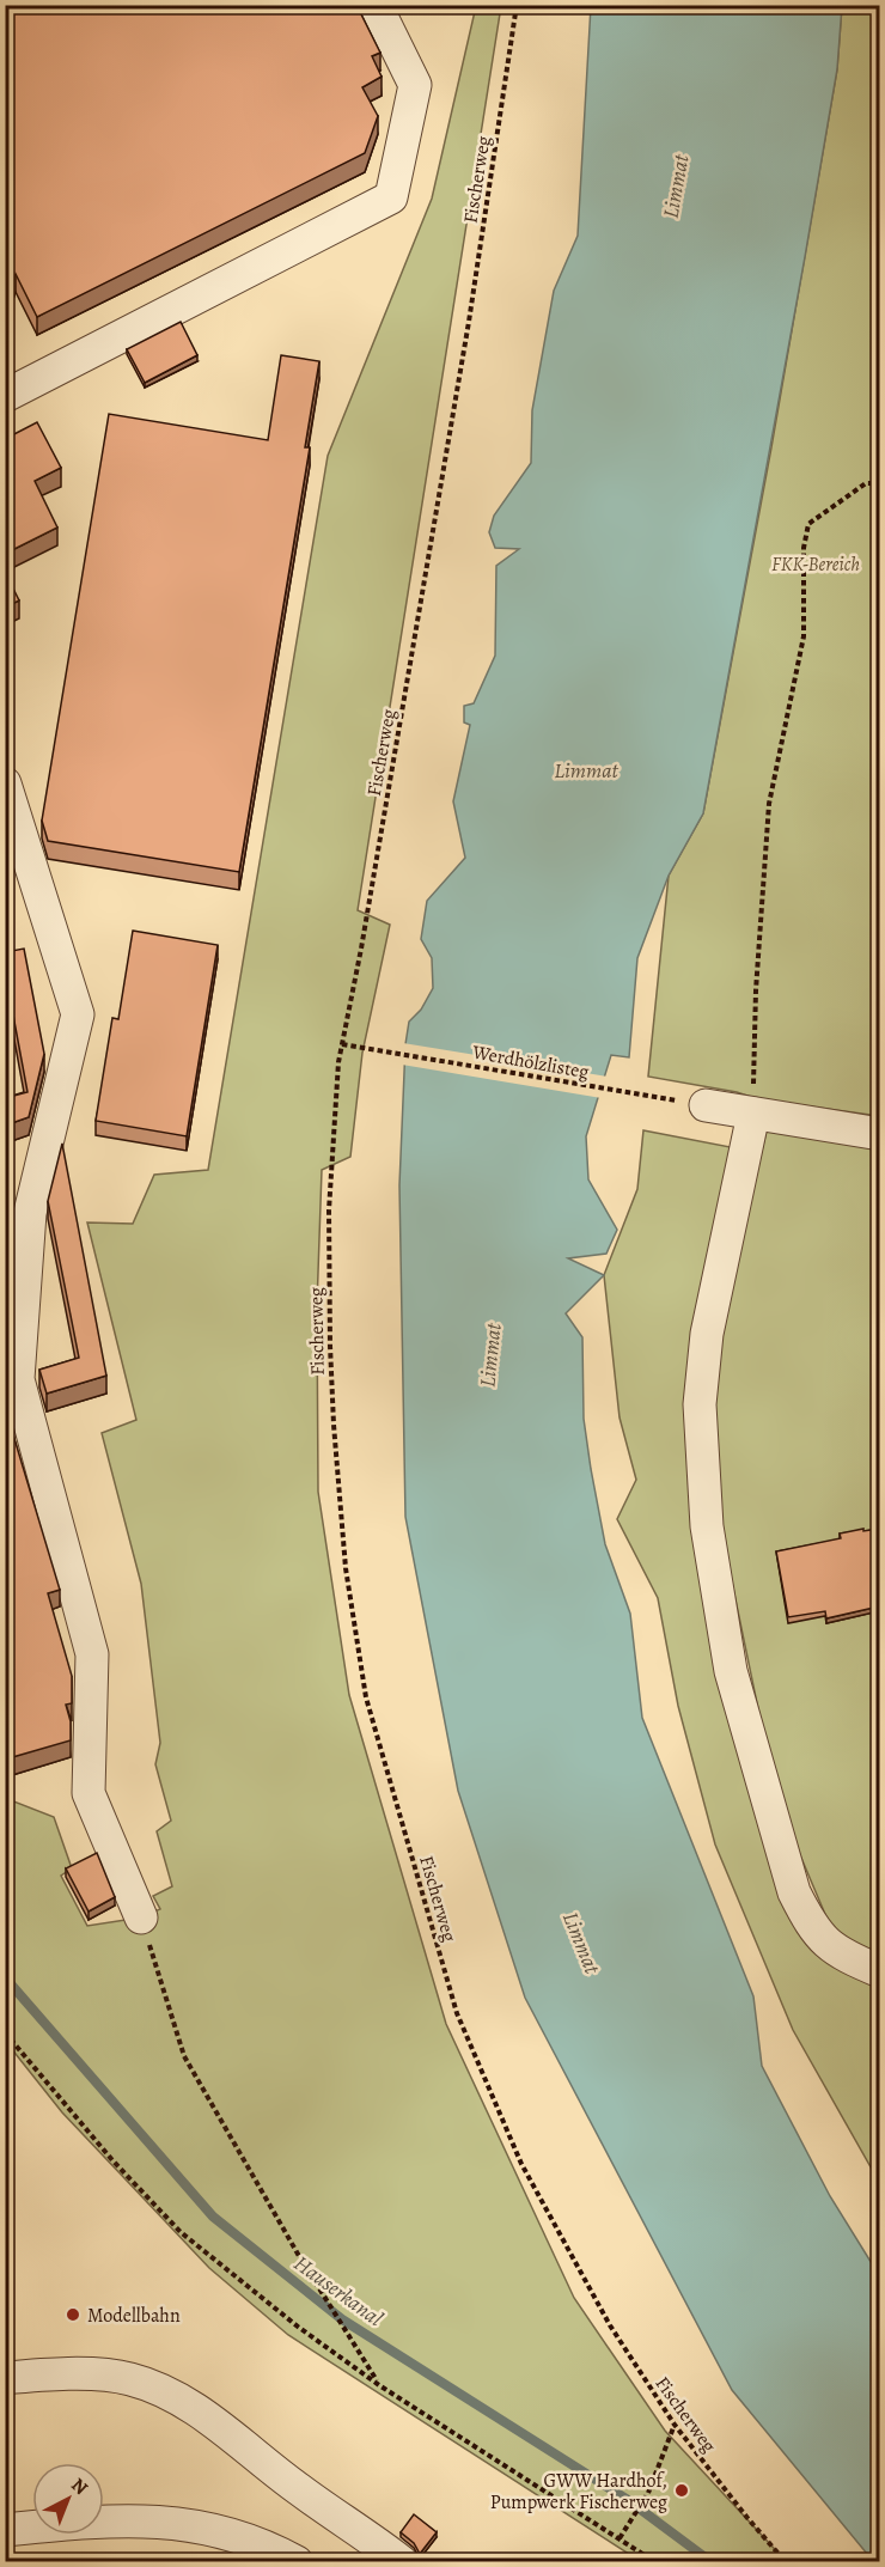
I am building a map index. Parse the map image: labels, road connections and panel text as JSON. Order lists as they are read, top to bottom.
{
  "streets": {
    "path": ["Fischerweg", "Werdhölzlisteg"]
  },
  "crossings": [
    ["Fischerweg", "Werdhölzlisteg"]
  ],
  "water": ["Limmat", "Hauserkanal"],
  "parks": ["FKK-Bereich"],
  "places": ["Modellbahn", "GWW Hardhof, Pumpwerk Fischerweg"],
  "north": "top right"
}
